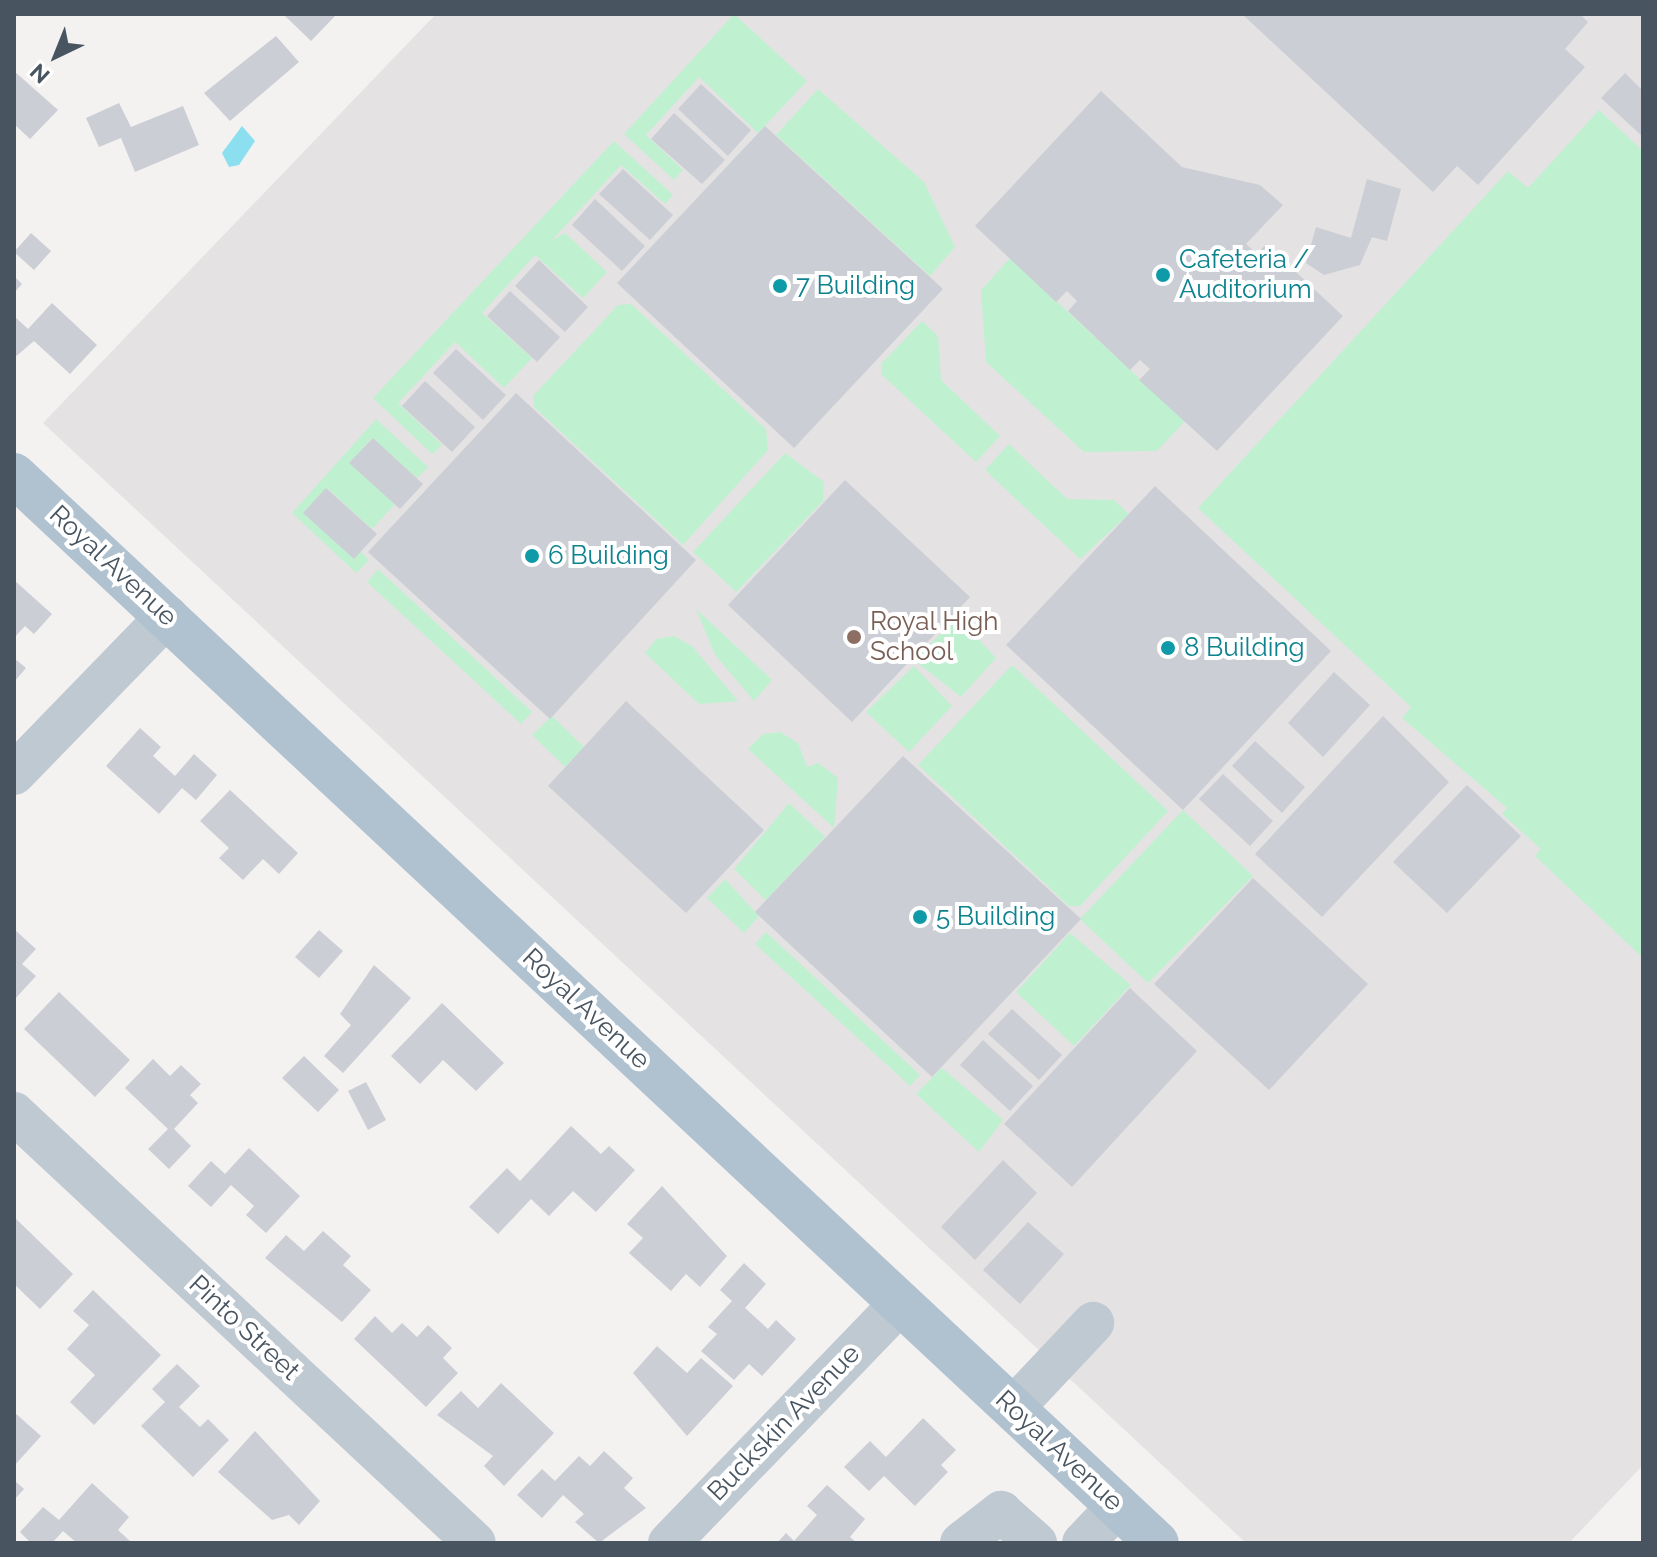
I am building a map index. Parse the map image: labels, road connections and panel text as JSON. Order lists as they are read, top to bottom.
{
  "streets": {
    "main road": ["Royal Avenue"],
    "street": ["Pinto Street", "Buckskin Avenue"]
  },
  "crossings": [
    ["Royal Avenue", "Buckskin Avenue"]
  ],
  "places": [
    "Cafeteria / Auditorium",
    "7 Building",
    "6 Building",
    "Royal High School",
    "8 Building",
    "5 Building"
  ],
  "north": "bottom left"
}
